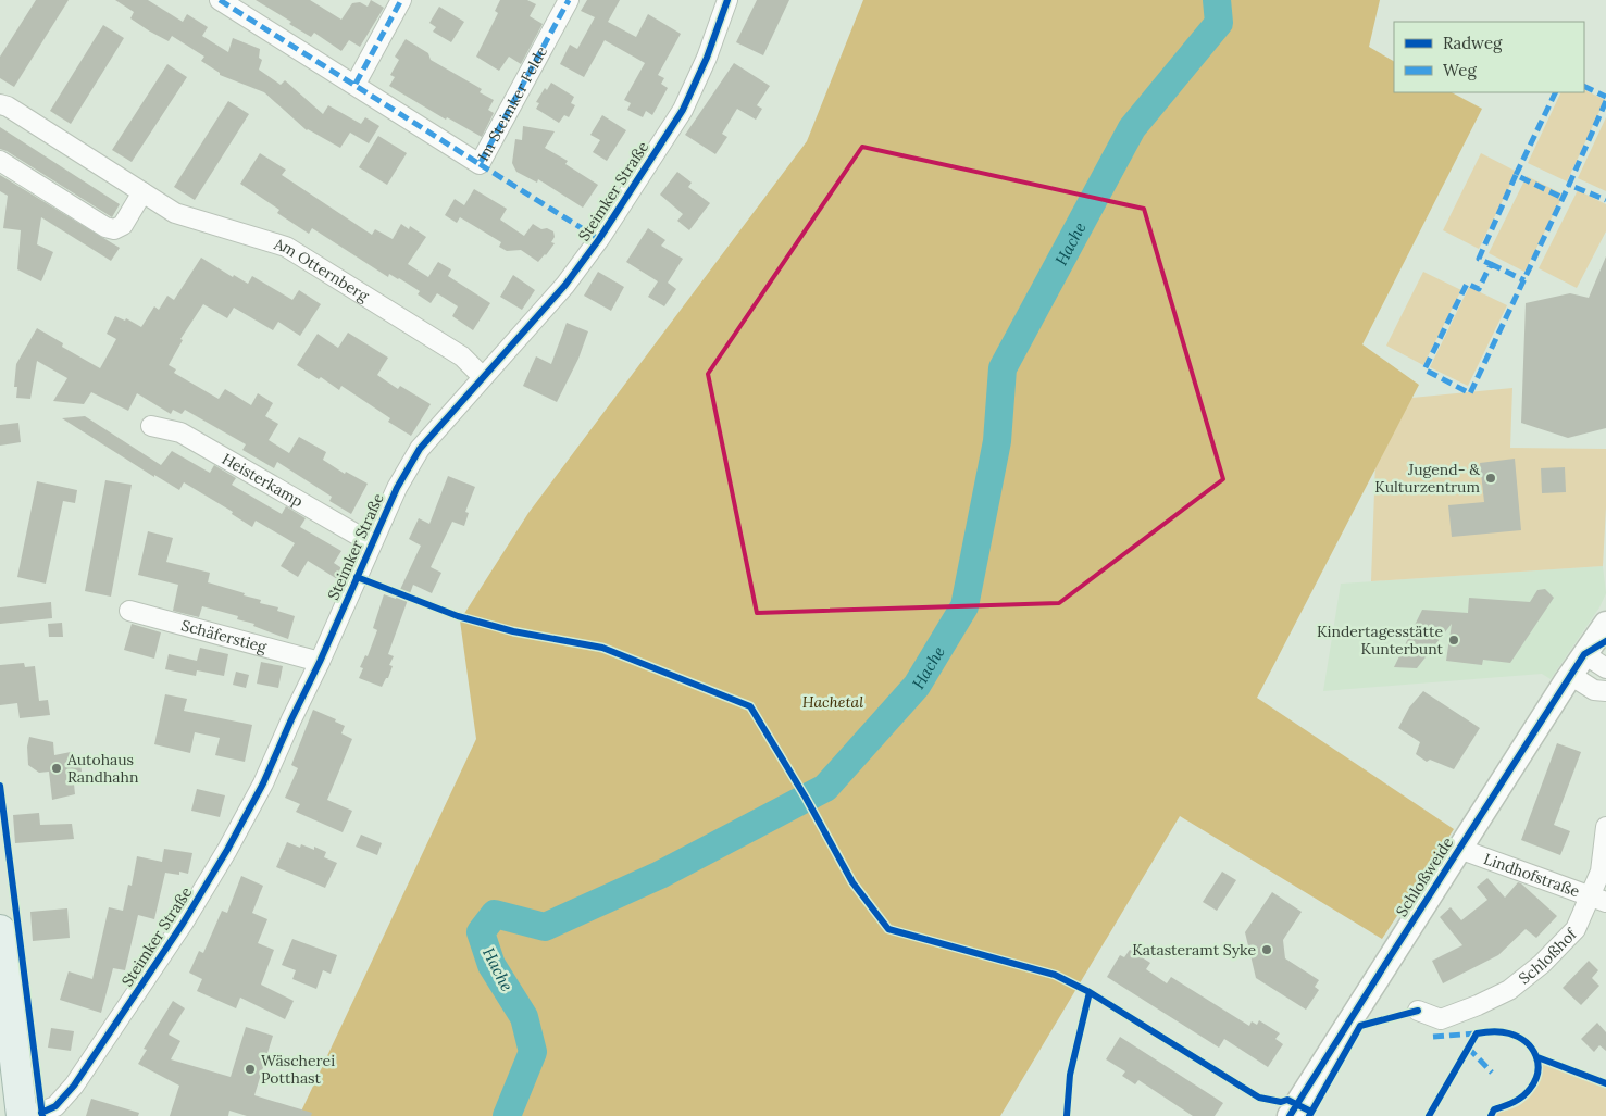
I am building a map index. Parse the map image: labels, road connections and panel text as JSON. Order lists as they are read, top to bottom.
{
  "streets": {
    "street": [
      "Im Steimker Felde",
      "Steimker Straße",
      "Am Otternberg",
      "Heisterkamp",
      "Schäferstieg",
      "Lindhofstraße",
      "Schloßweide",
      "Schloßhof"
    ]
  },
  "crossings": [
    ["Steimker Straße", "Am Otternberg"],
    ["Steimker Straße", "Heisterkamp"],
    ["Steimker Straße", "Schäferstieg"],
    ["Lindhofstraße", "Schloßweide"],
    ["Lindhofstraße", "Schloßhof"]
  ],
  "water": ["Hache"],
  "parks": ["Hachetal"],
  "places": [
    "Jugend- & Kulturzentrum",
    "Kindertagesstätte Kunterbunt",
    "Autohaus Randhahn",
    "Katasteramt Syke",
    "Wäscherei Potthast"
  ],
  "legend": ["Radweg", "Weg"]
}
